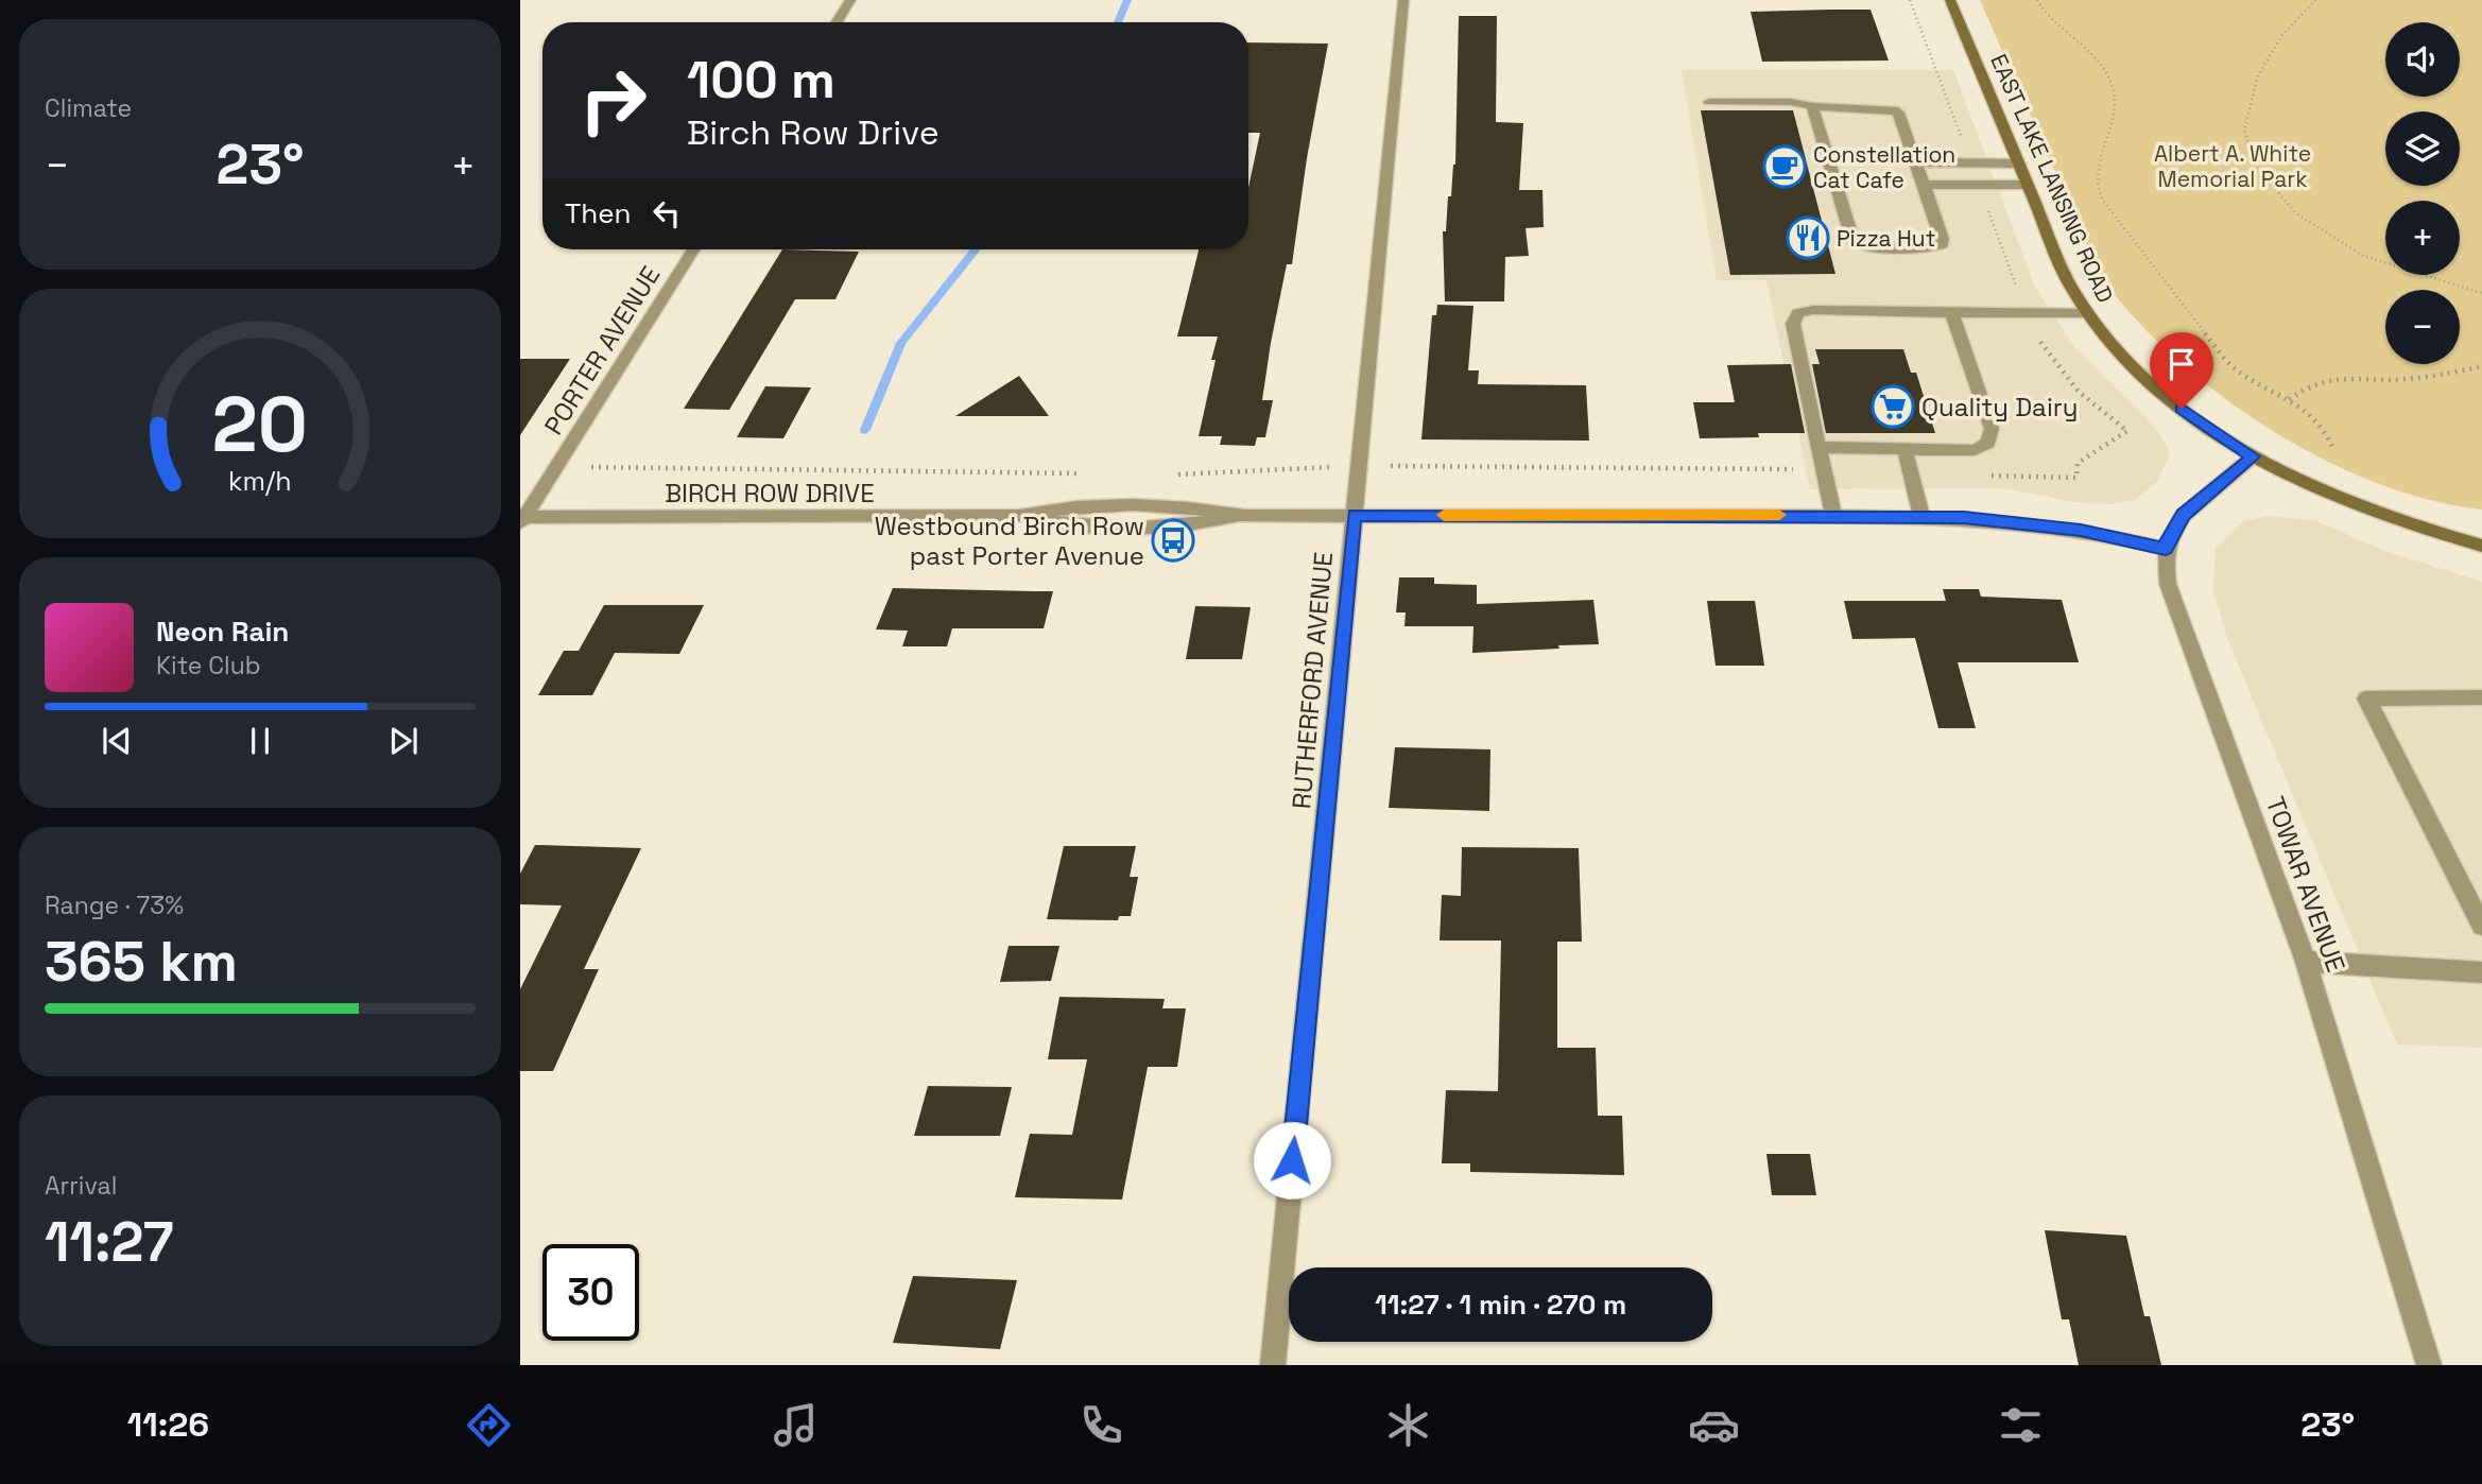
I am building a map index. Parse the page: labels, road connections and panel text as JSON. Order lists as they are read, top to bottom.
{
  "streets": {
    "main road": ["EAST LAKE LANSING ROAD"],
    "street": [
      "PORTER AVENUE",
      "BIRCH ROW DRIVE",
      "RUTHERFORD AVENUE",
      "TOWAR AVENUE"
    ]
  },
  "crossings": [
    ["PORTER AVENUE", "BIRCH ROW DRIVE"],
    ["BIRCH ROW DRIVE", "RUTHERFORD AVENUE"],
    ["BIRCH ROW DRIVE", "TOWAR AVENUE"]
  ],
  "parks": ["Albert A. White Memorial Park"],
  "places": {
    "cafe": ["Constellation Cat Cafe"],
    "restaurant": ["Pizza Hut"],
    "supermarket": ["Quality Dairy"],
    "bus stop": ["Westbound Birch Row past Porter Avenue"]
  },
  "page": {
    "tile": [
      "Climate",
      ["Range · 73%", "365 km"],
      ["Arrival", "11:27"]
    ],
    "map_buttons": ["+", "−"],
    "turn": ["100 m", "Birch Row Drive"],
    "heat": ["−", "23°", "+"],
    "then": "Then",
    "song": ["Neon Rain", "Kite Club"],
    "limit": "30",
    "trip": "11:27 · 1 min · 270 m",
    "tabs": ["11:26", "23°"],
    "gauge": ["20", "km/h"]
  }
}
